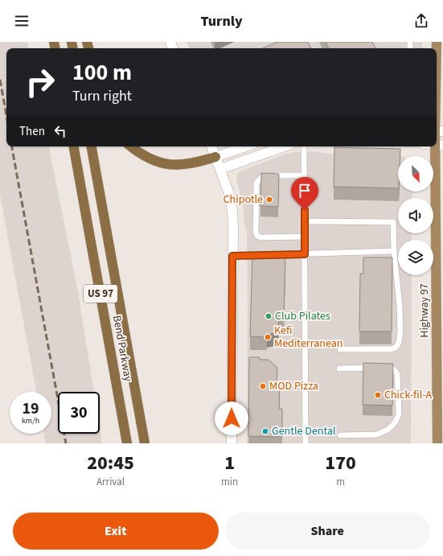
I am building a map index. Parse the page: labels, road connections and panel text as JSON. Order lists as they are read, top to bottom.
{
  "streets": {
    "highway": ["US 97", "Bend Parkway"],
    "main road": ["Highway 97"]
  },
  "places": [
    "Chipotle",
    "Club Pilates",
    "Kefi Mediterranean",
    "MOD Pizza",
    "Chick-fil-A",
    "Gentle Dental"
  ],
  "north": "bottom right",
  "page": {
    "header": "Turnly",
    "turn": ["100 m", "Turn right"],
    "then": "Then",
    "speed": "19 km/h",
    "limit": "30",
    "eta": [
      "20:45",
      "Arrival",
      "1",
      "min",
      "170",
      "m"
    ],
    "buttons": ["Exit", "Share"]
  }
}
